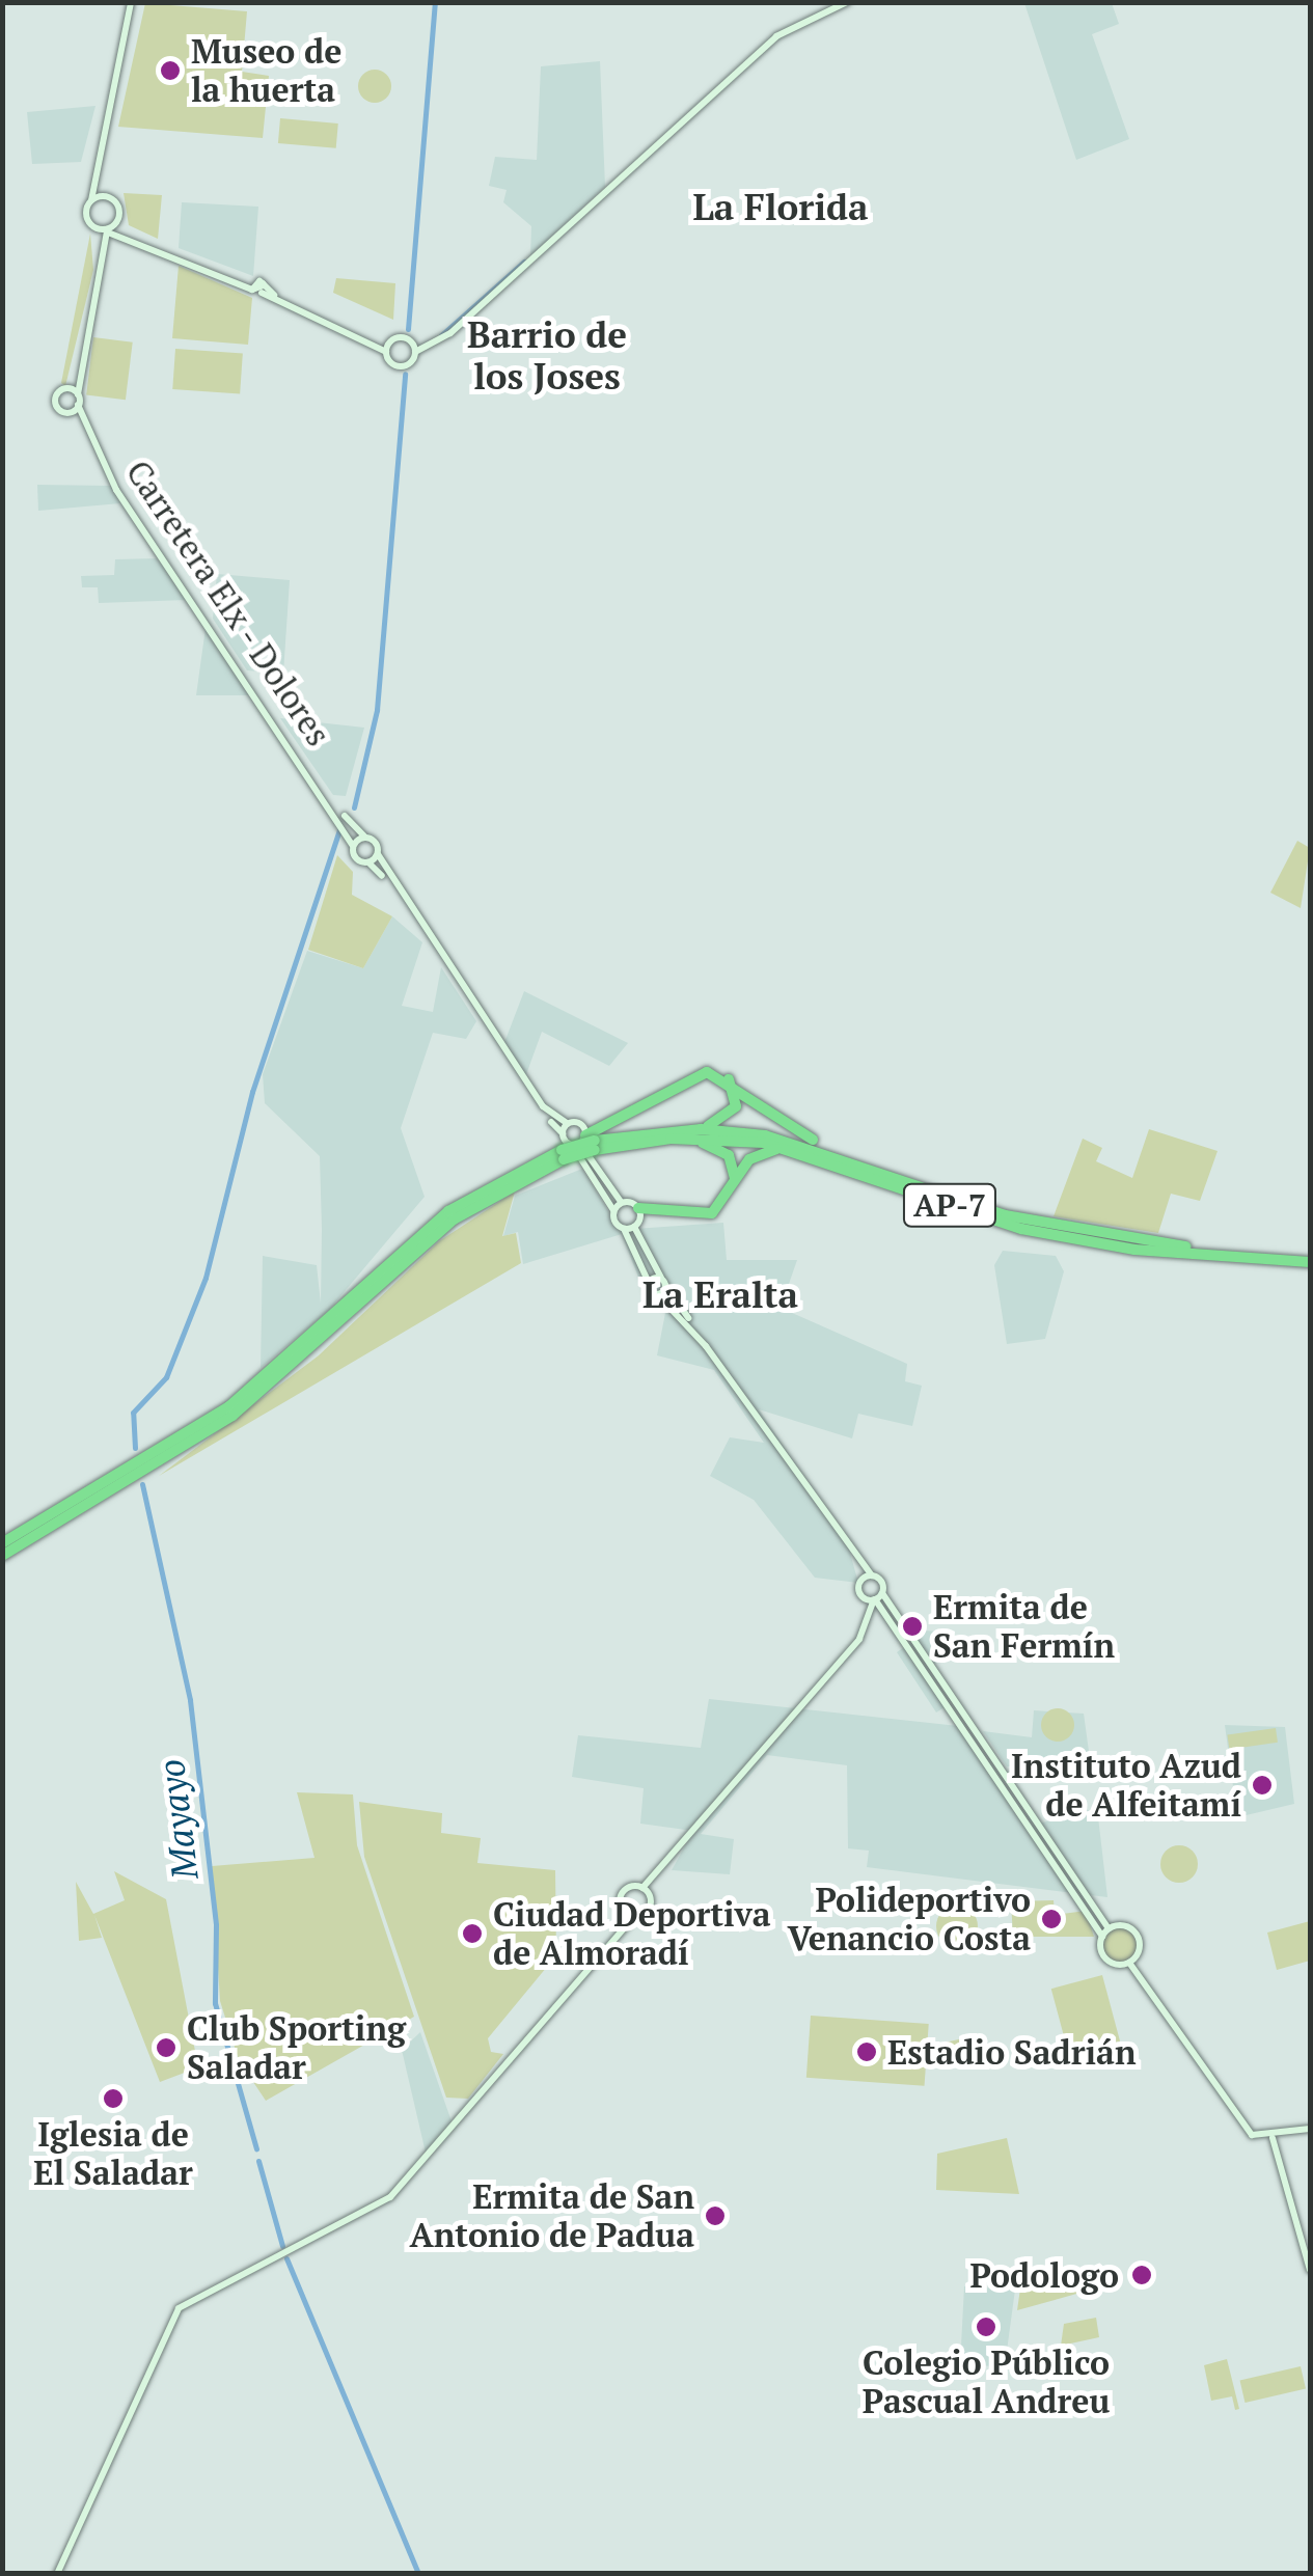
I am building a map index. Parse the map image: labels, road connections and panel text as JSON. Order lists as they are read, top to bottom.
{
  "streets": {
    "highway": ["AP-7"],
    "main road": ["Carretera Elx - Dolores"]
  },
  "districts": ["La Florida", "Barrio de los Joses", "La Eralta"],
  "water": ["Mayayo"],
  "places": [
    "Museo de la huerta",
    "Ermita de San Fermín",
    "Instituto Azud de Alfeitamí",
    "Polideportivo Venancio Costa",
    "Ciudad Deportiva de Almoradí",
    "Club Sporting Saladar",
    "Estadio Sadrián",
    "Iglesia de El Saladar",
    "Ermita de San Antonio de Padua",
    "Podologo",
    "Colegio Público Pascual Andreu"
  ]
}
